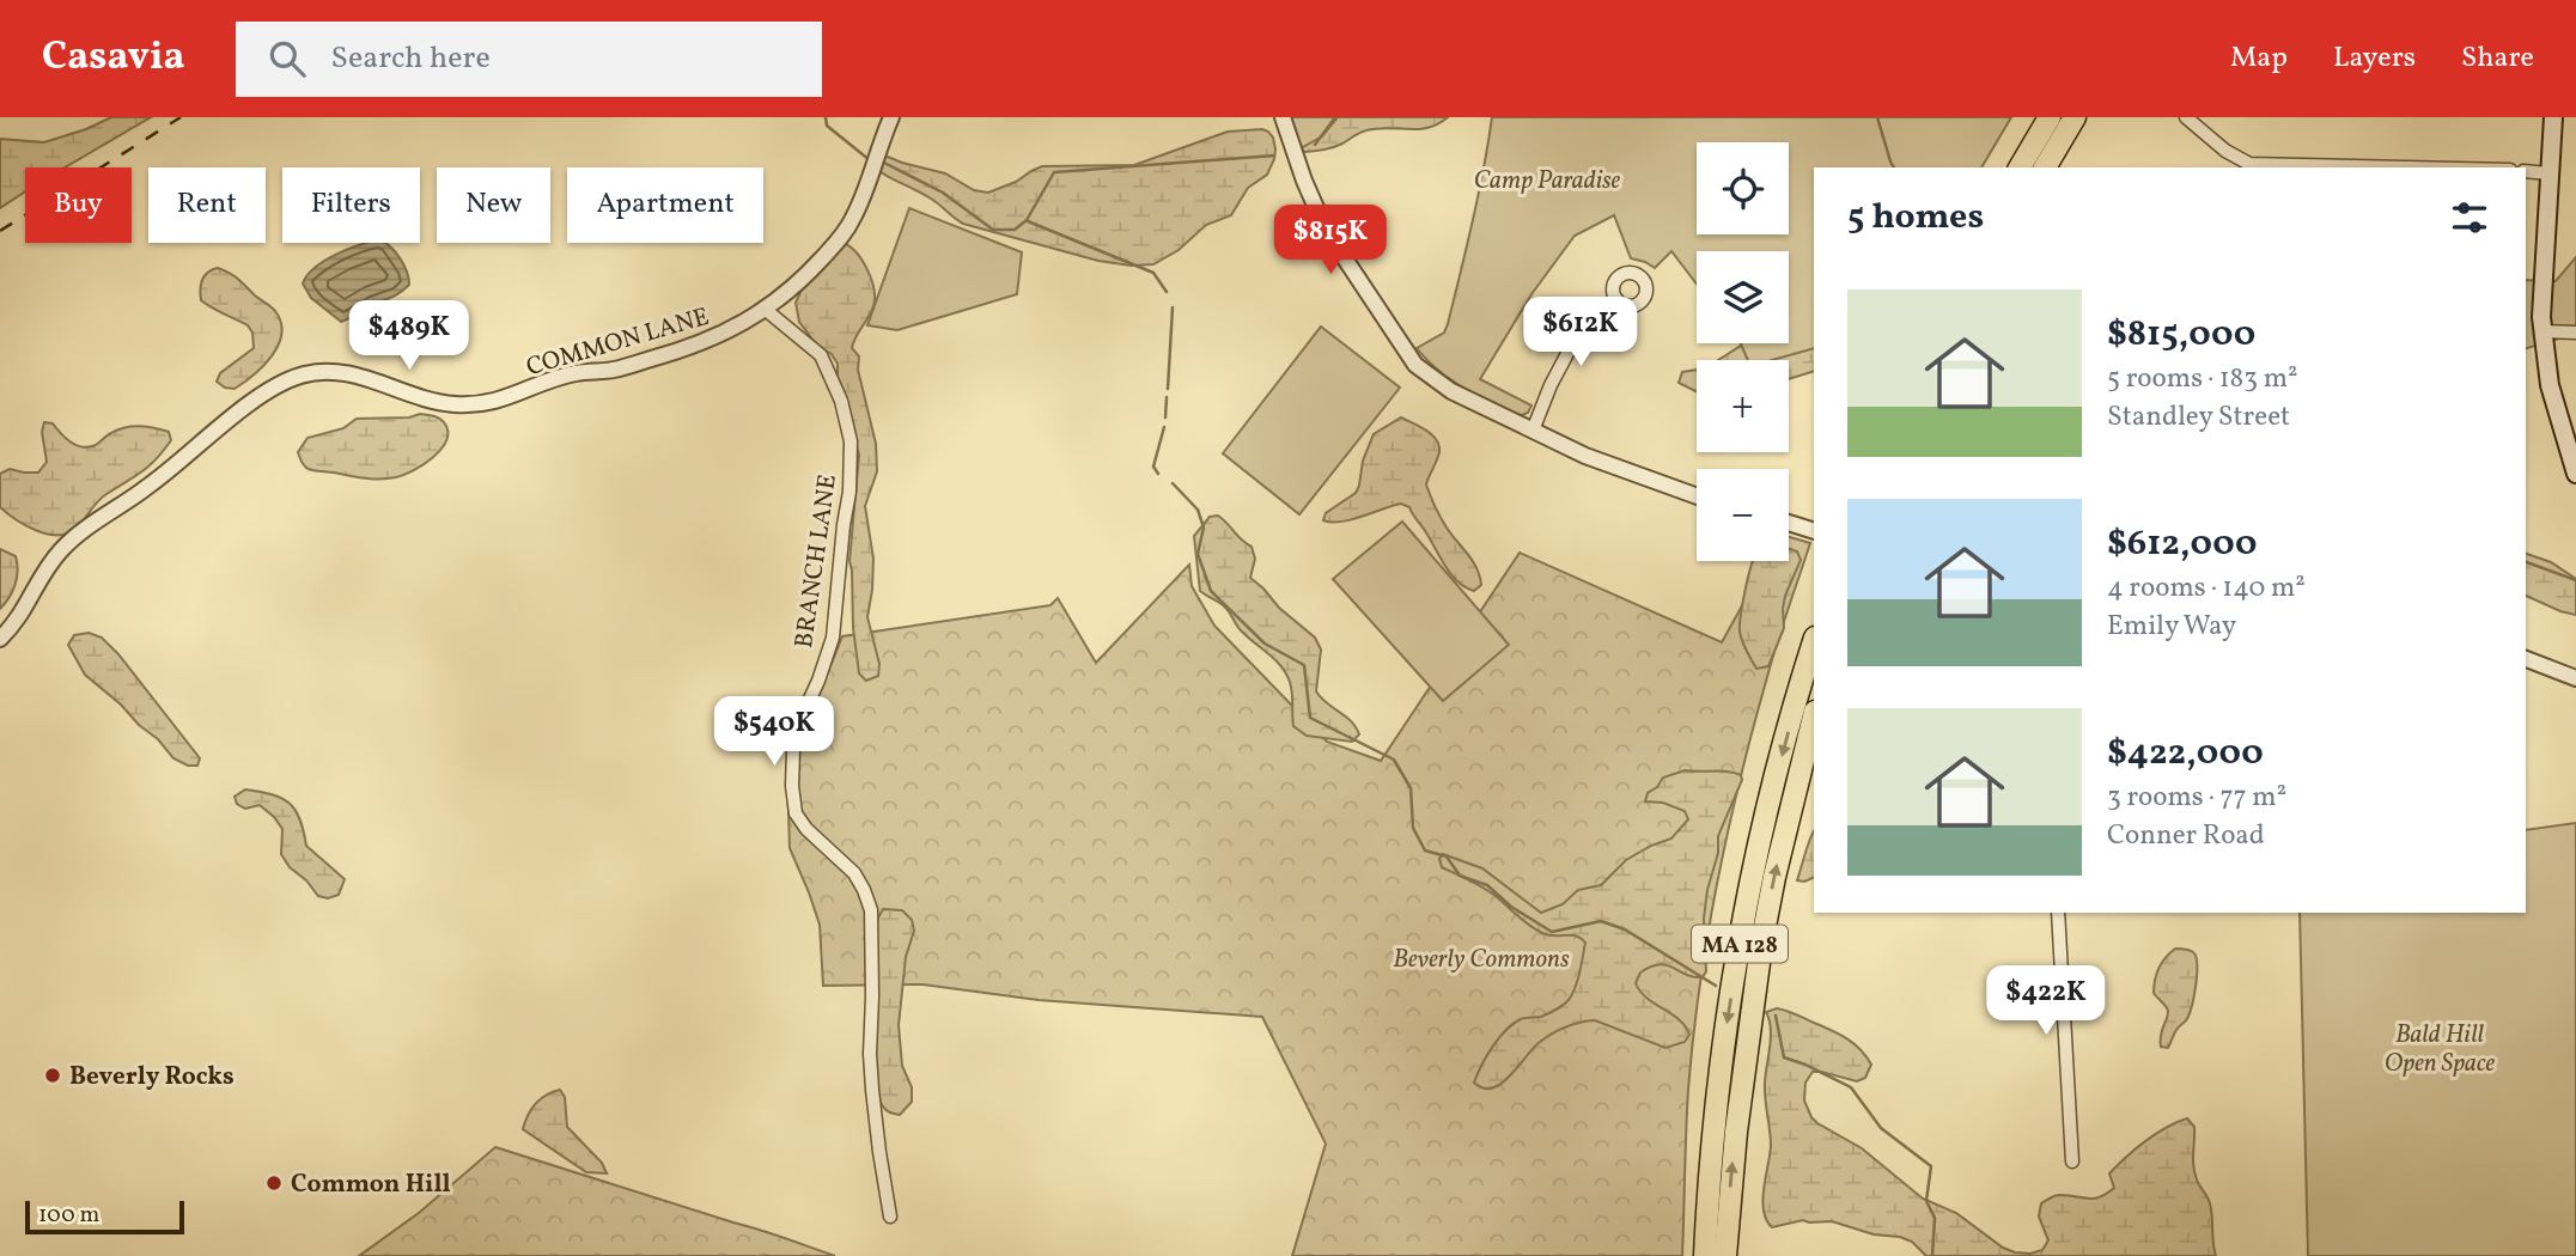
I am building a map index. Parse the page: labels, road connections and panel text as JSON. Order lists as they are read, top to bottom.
{
  "streets": {
    "highway": ["MA 128"],
    "street": ["COMMON LANE", "BRANCH LANE"]
  },
  "crossings": [
    ["COMMON LANE", "BRANCH LANE"]
  ],
  "parks": ["Camp Paradise", "Beverly Commons", "Bald Hill Open Space"],
  "places": ["Beverly Rocks", "Common Hill"],
  "scale_bar": "100 m",
  "page": {
    "header": "Casavia",
    "search": "Search here",
    "nav": ["Map", "Layers", "Share"],
    "map_buttons": ["+", "−"],
    "chip": [
      "Buy",
      "Rent",
      "Filters",
      "New",
      "Apartment"
    ],
    "heading": "5 homes",
    "price": [
      "$815K",
      "$612K",
      "$489K",
      "$540K",
      "$422K"
    ],
    "list": [
      {
        "name": "$815,000",
        "note": "5 rooms · 183 m² · Standley Street"
      },
      {
        "name": "$612,000",
        "note": "4 rooms · 140 m² · Emily Way"
      },
      {
        "name": "$422,000",
        "note": "3 rooms · 77 m² · Conner Road"
      }
    ],
    "scale": "100 m"
  }
}
